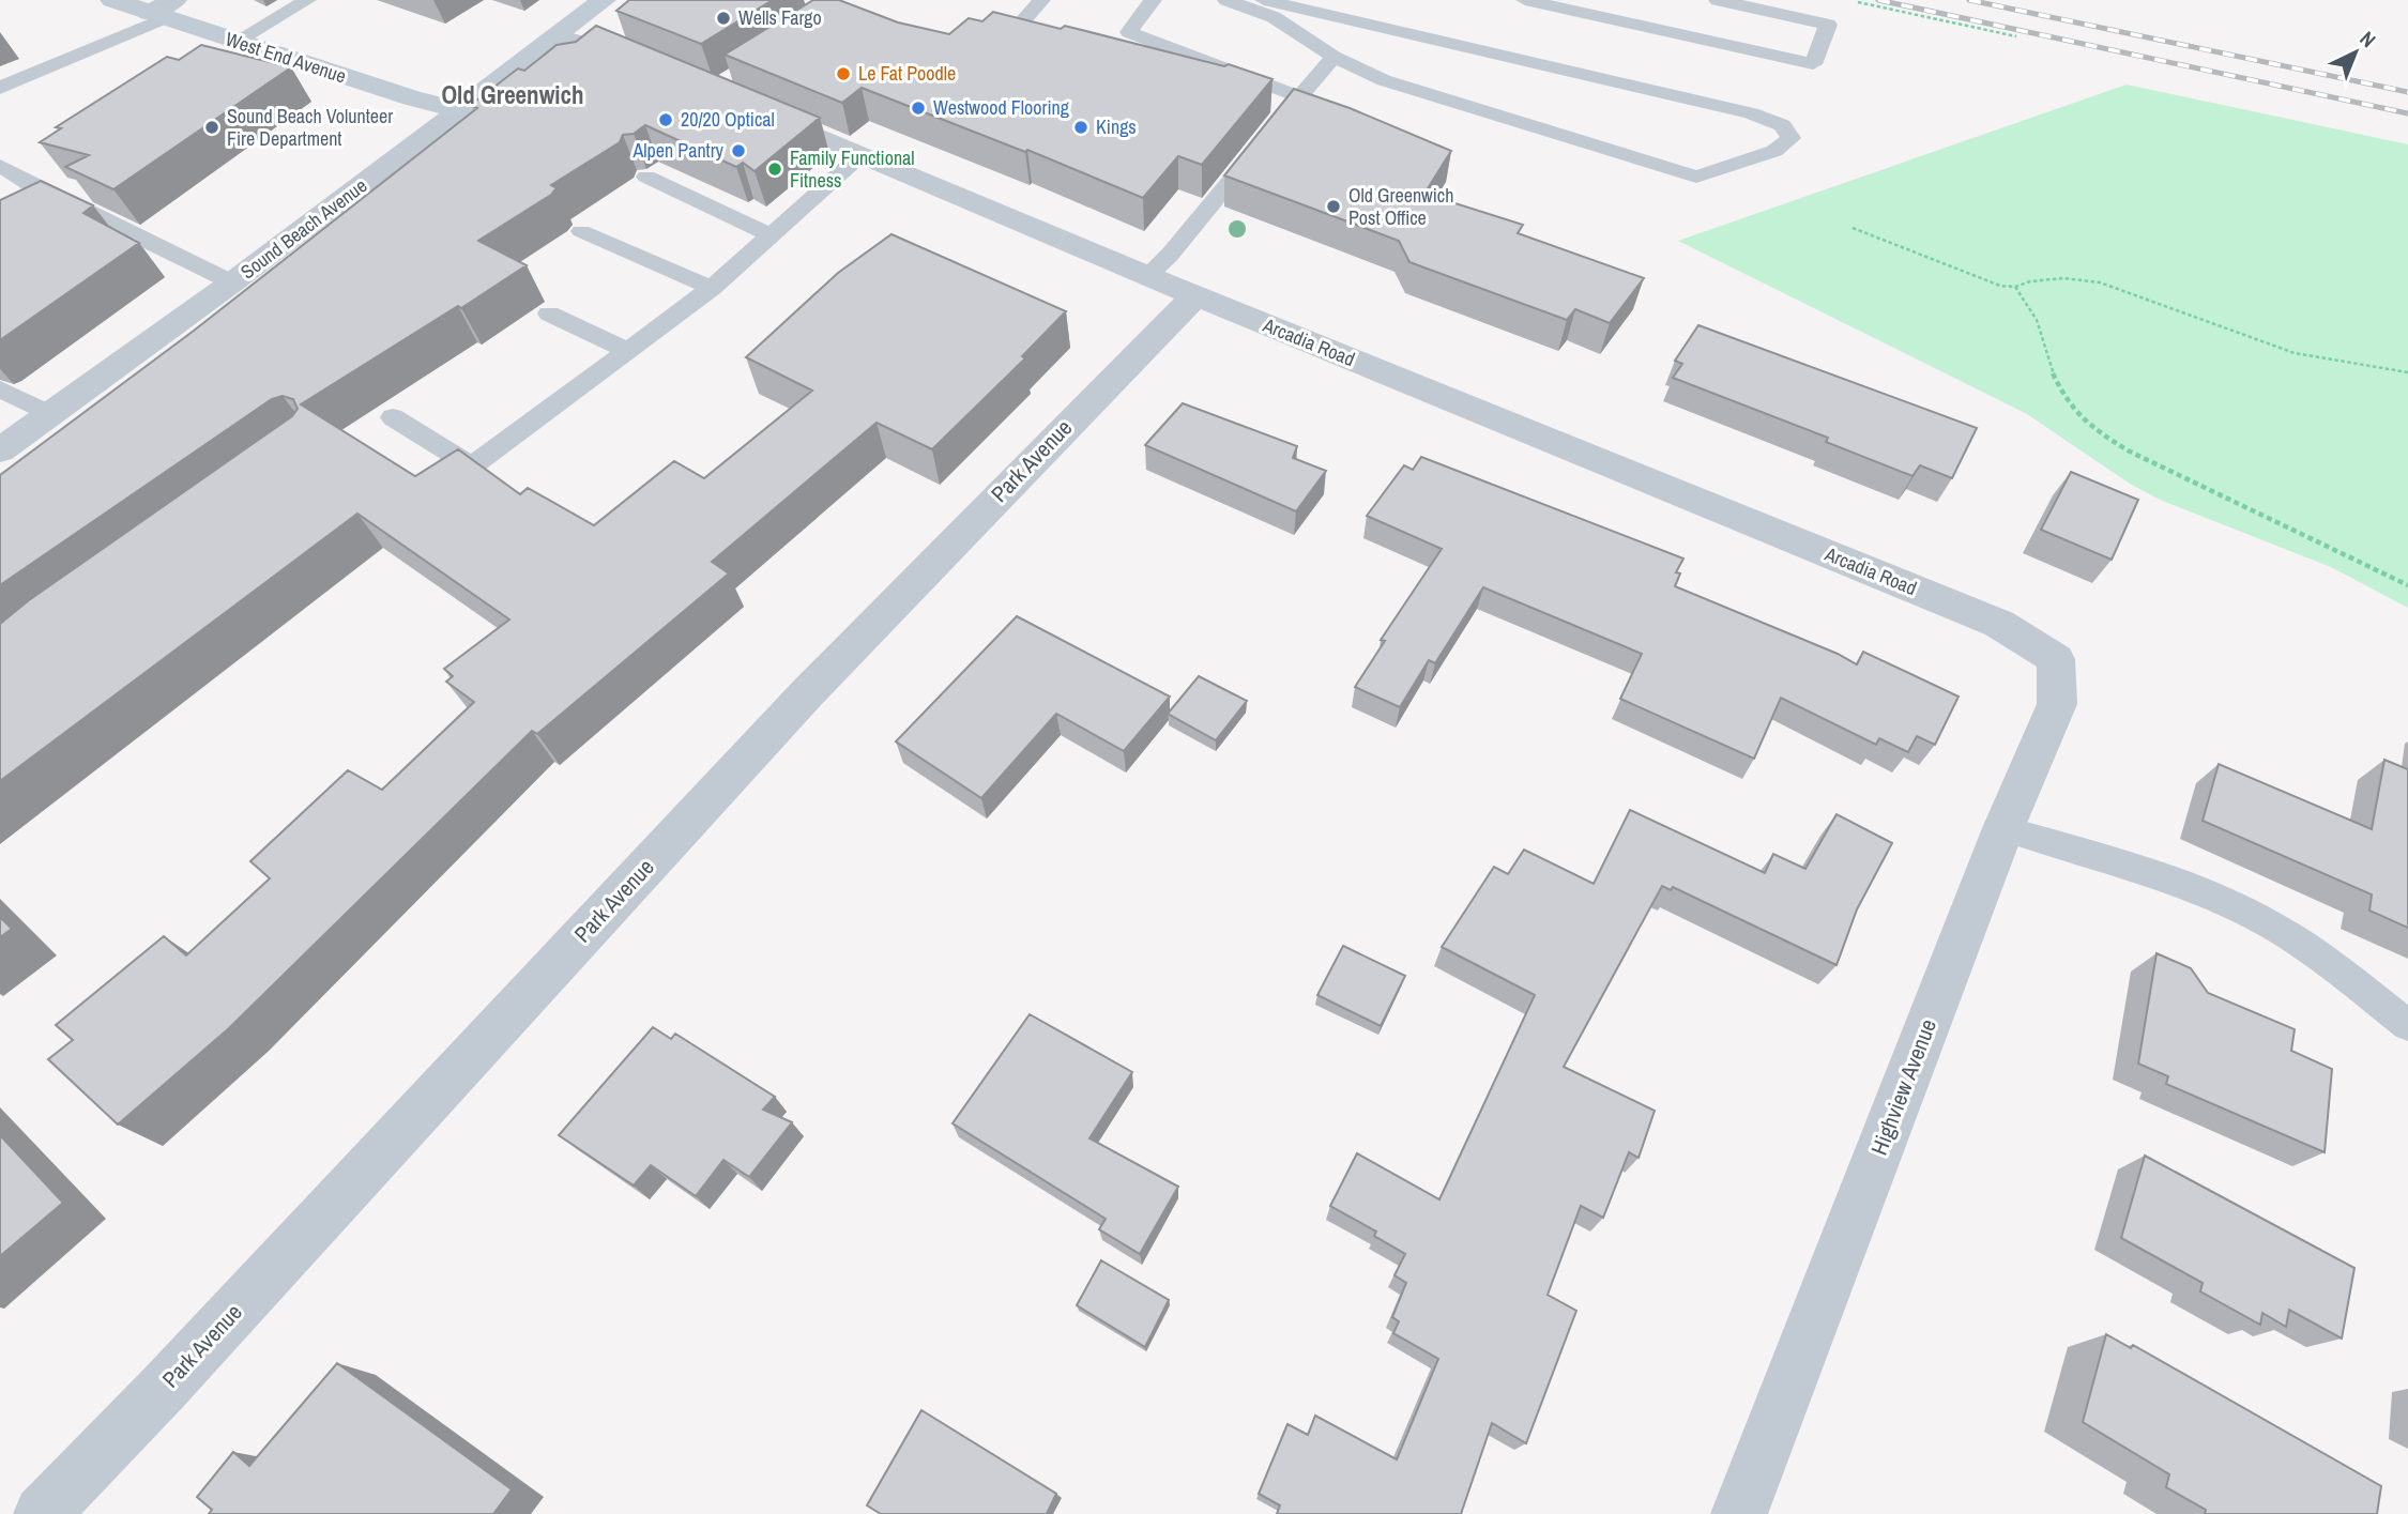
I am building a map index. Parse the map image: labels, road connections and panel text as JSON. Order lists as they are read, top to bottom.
{
  "streets": {
    "street": [
      "West End Avenue",
      "Sound Beach Avenue",
      "Arcadia Road",
      "Park Avenue",
      "Highview Avenue"
    ]
  },
  "crossings": [
    ["West End Avenue", "Sound Beach Avenue"],
    ["Arcadia Road", "Park Avenue"],
    ["Arcadia Road", "Highview Avenue"]
  ],
  "districts": ["Old Greenwich"],
  "places": [
    "Wells Fargo",
    "Le Fat Poodle",
    "Westwood Flooring",
    "20/20 Optical",
    "Sound Beach Volunteer Fire Department",
    "Kings",
    "Alpen Pantry",
    "Family Functional Fitness",
    "Old Greenwich Post Office"
  ],
  "north": "top right"
}
